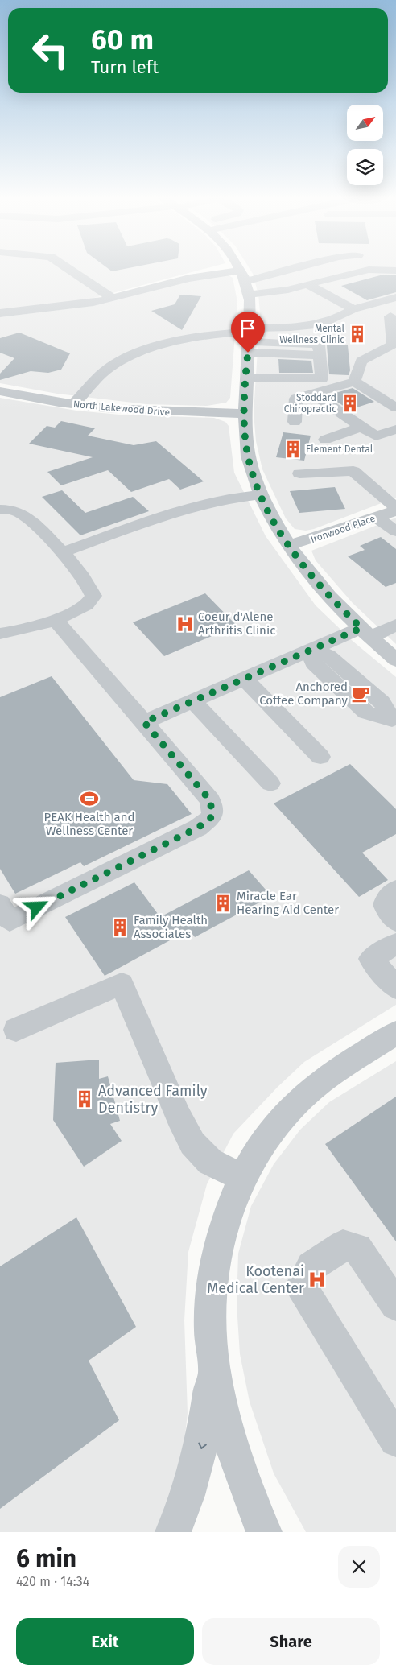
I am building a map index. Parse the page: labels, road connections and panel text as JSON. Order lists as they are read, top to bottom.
{
  "streets": {
    "street": ["North Lakewood Drive", "Ironwood Place"]
  },
  "places": {
    "building": [
      "Mental Wellness Clinic",
      "Stoddard Chiropractic",
      "Element Dental",
      "Miracle Ear Hearing Aid Center",
      "Family Health Associates",
      "Advanced Family Dentistry"
    ],
    "hospital": ["Coeur d'Alene Arthritis Clinic", "Kootenai Medical Center"],
    "cafe": ["Anchored Coffee Company"],
    "sports": ["PEAK Health and Wellness Center"]
  },
  "north": "top right",
  "page": {
    "turn": ["60 m", "Turn left"],
    "heading": ["6 min", "420 m · 14:34"],
    "buttons": ["Exit", "Share"]
  }
}
